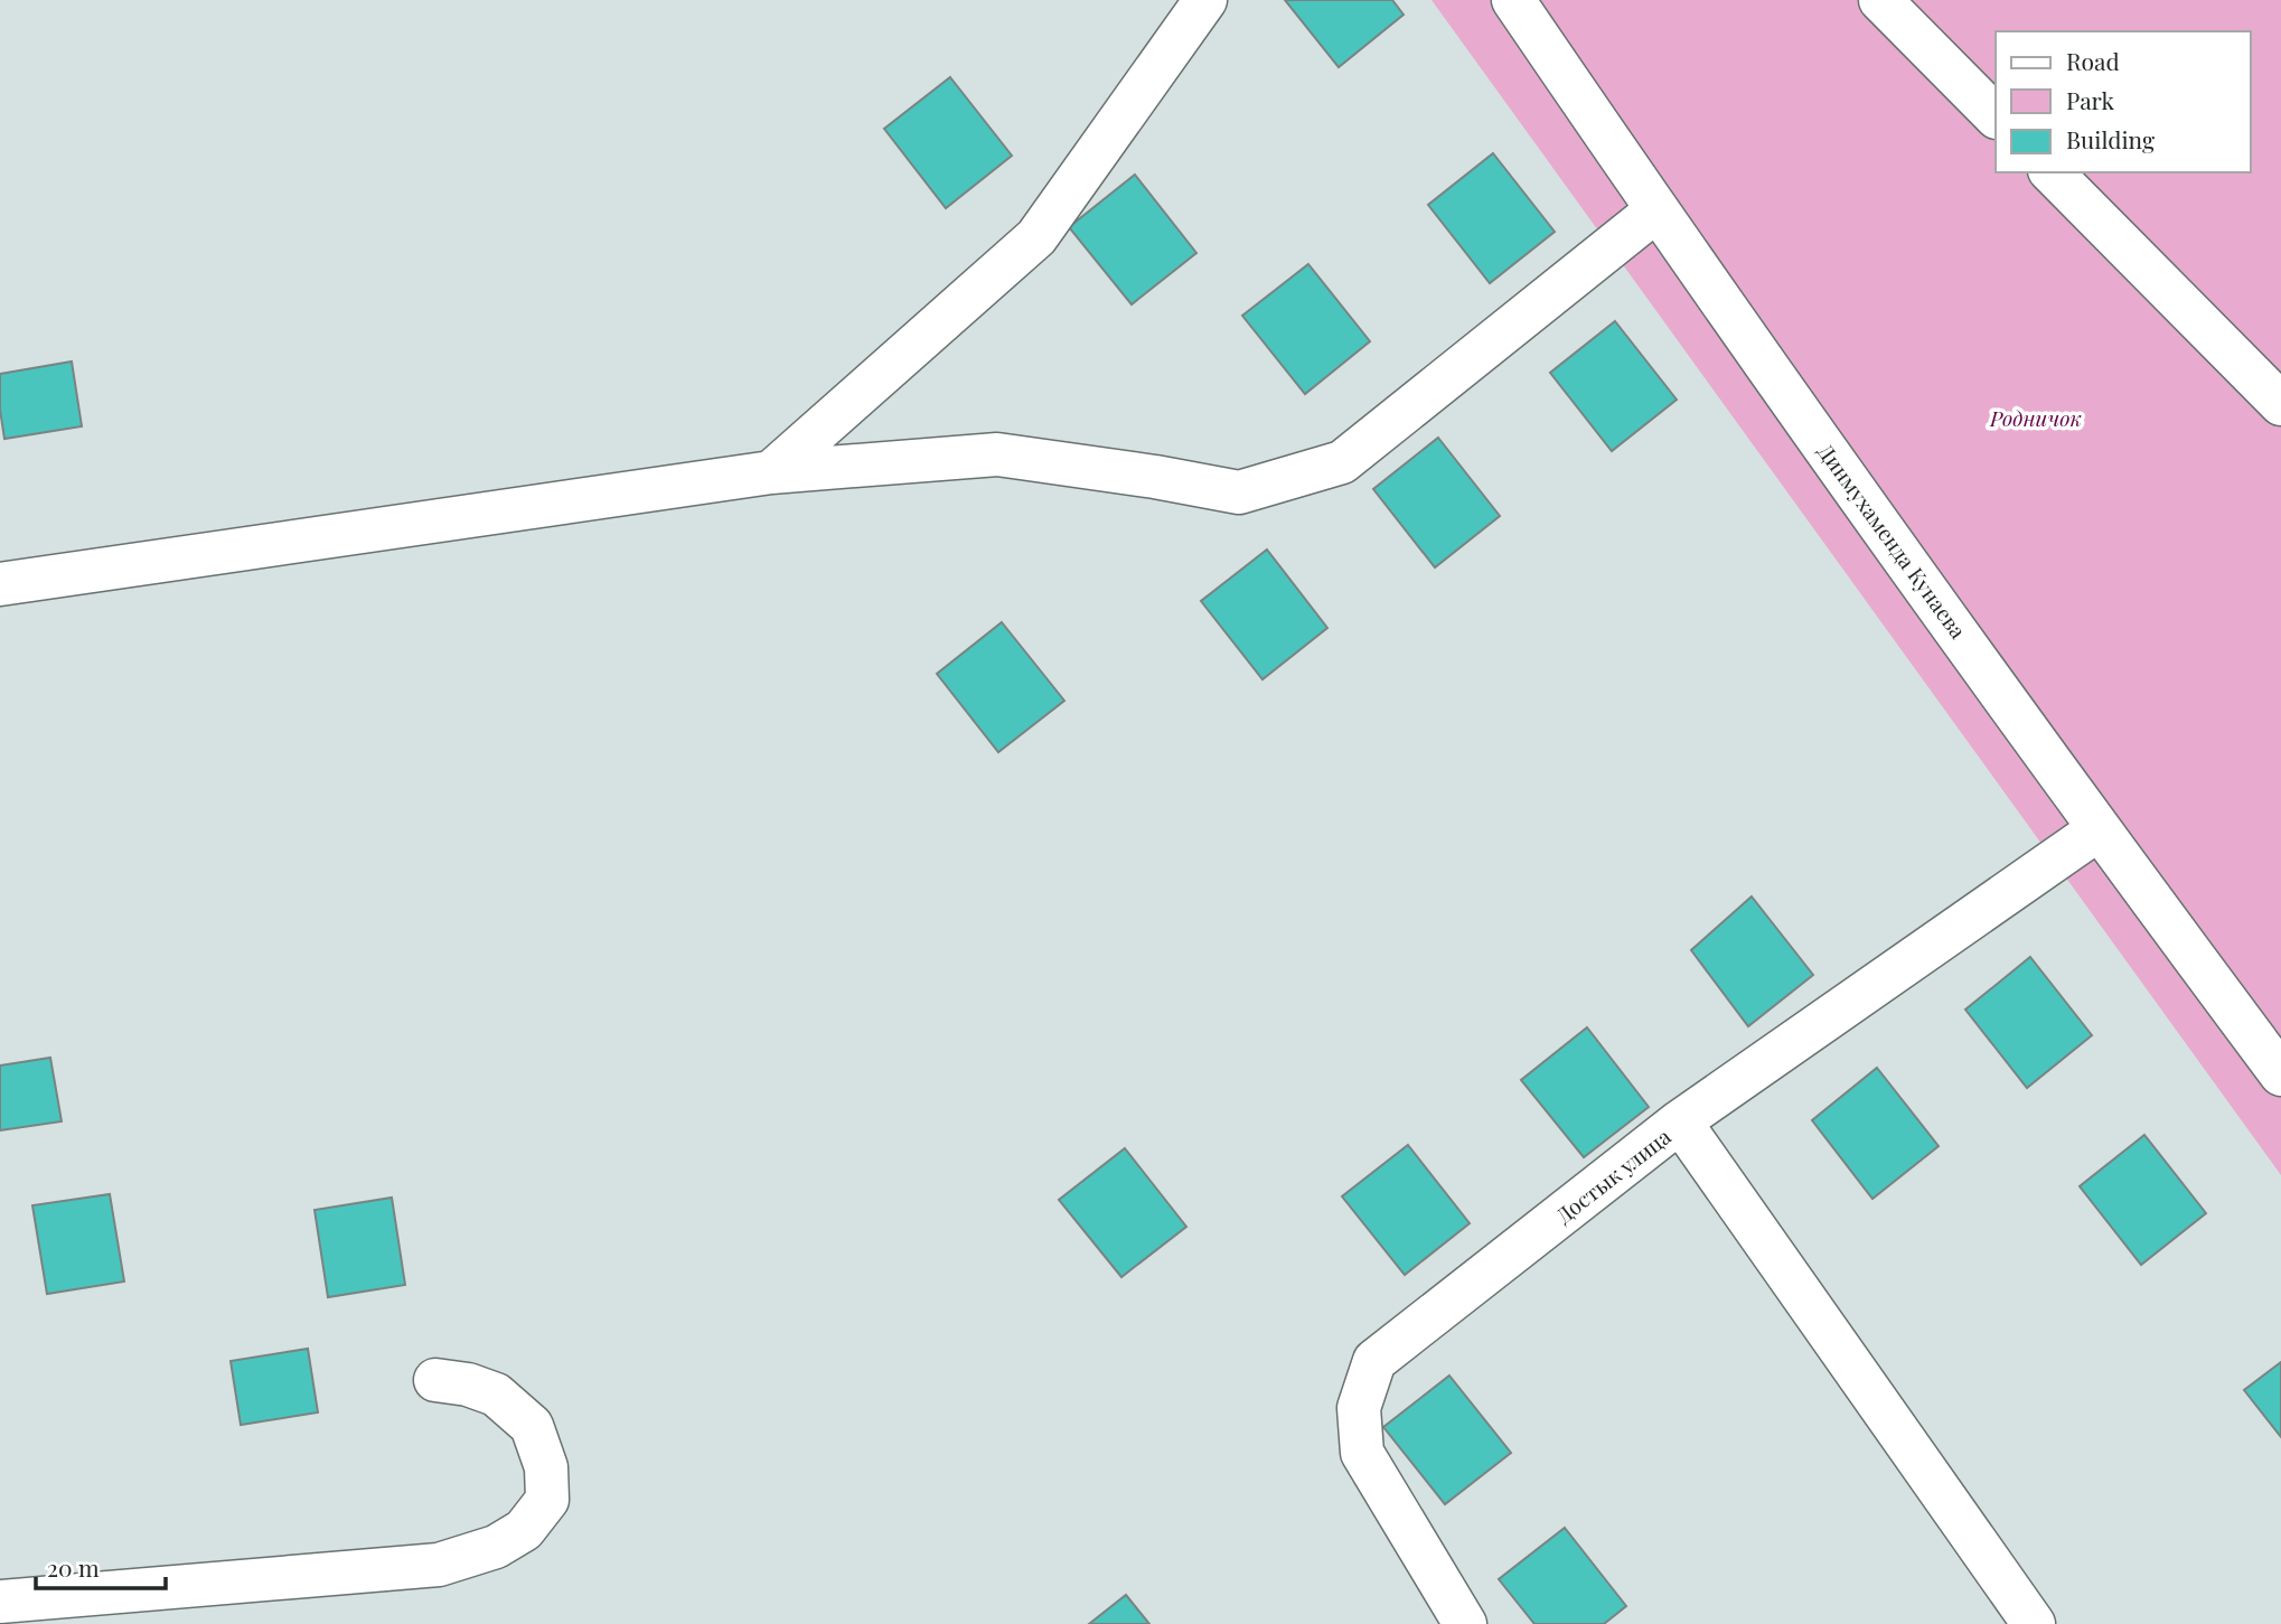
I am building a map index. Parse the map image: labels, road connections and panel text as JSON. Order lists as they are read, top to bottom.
{
  "streets": {
    "street": ["Динмухаменда Кунаева", "Достык улица"]
  },
  "crossings": [
    ["Динмухаменда Кунаева", "Достык улица"]
  ],
  "parks": ["Родничок"],
  "legend": ["Road", "Park", "Building"],
  "scale_bar": "20 m"
}
